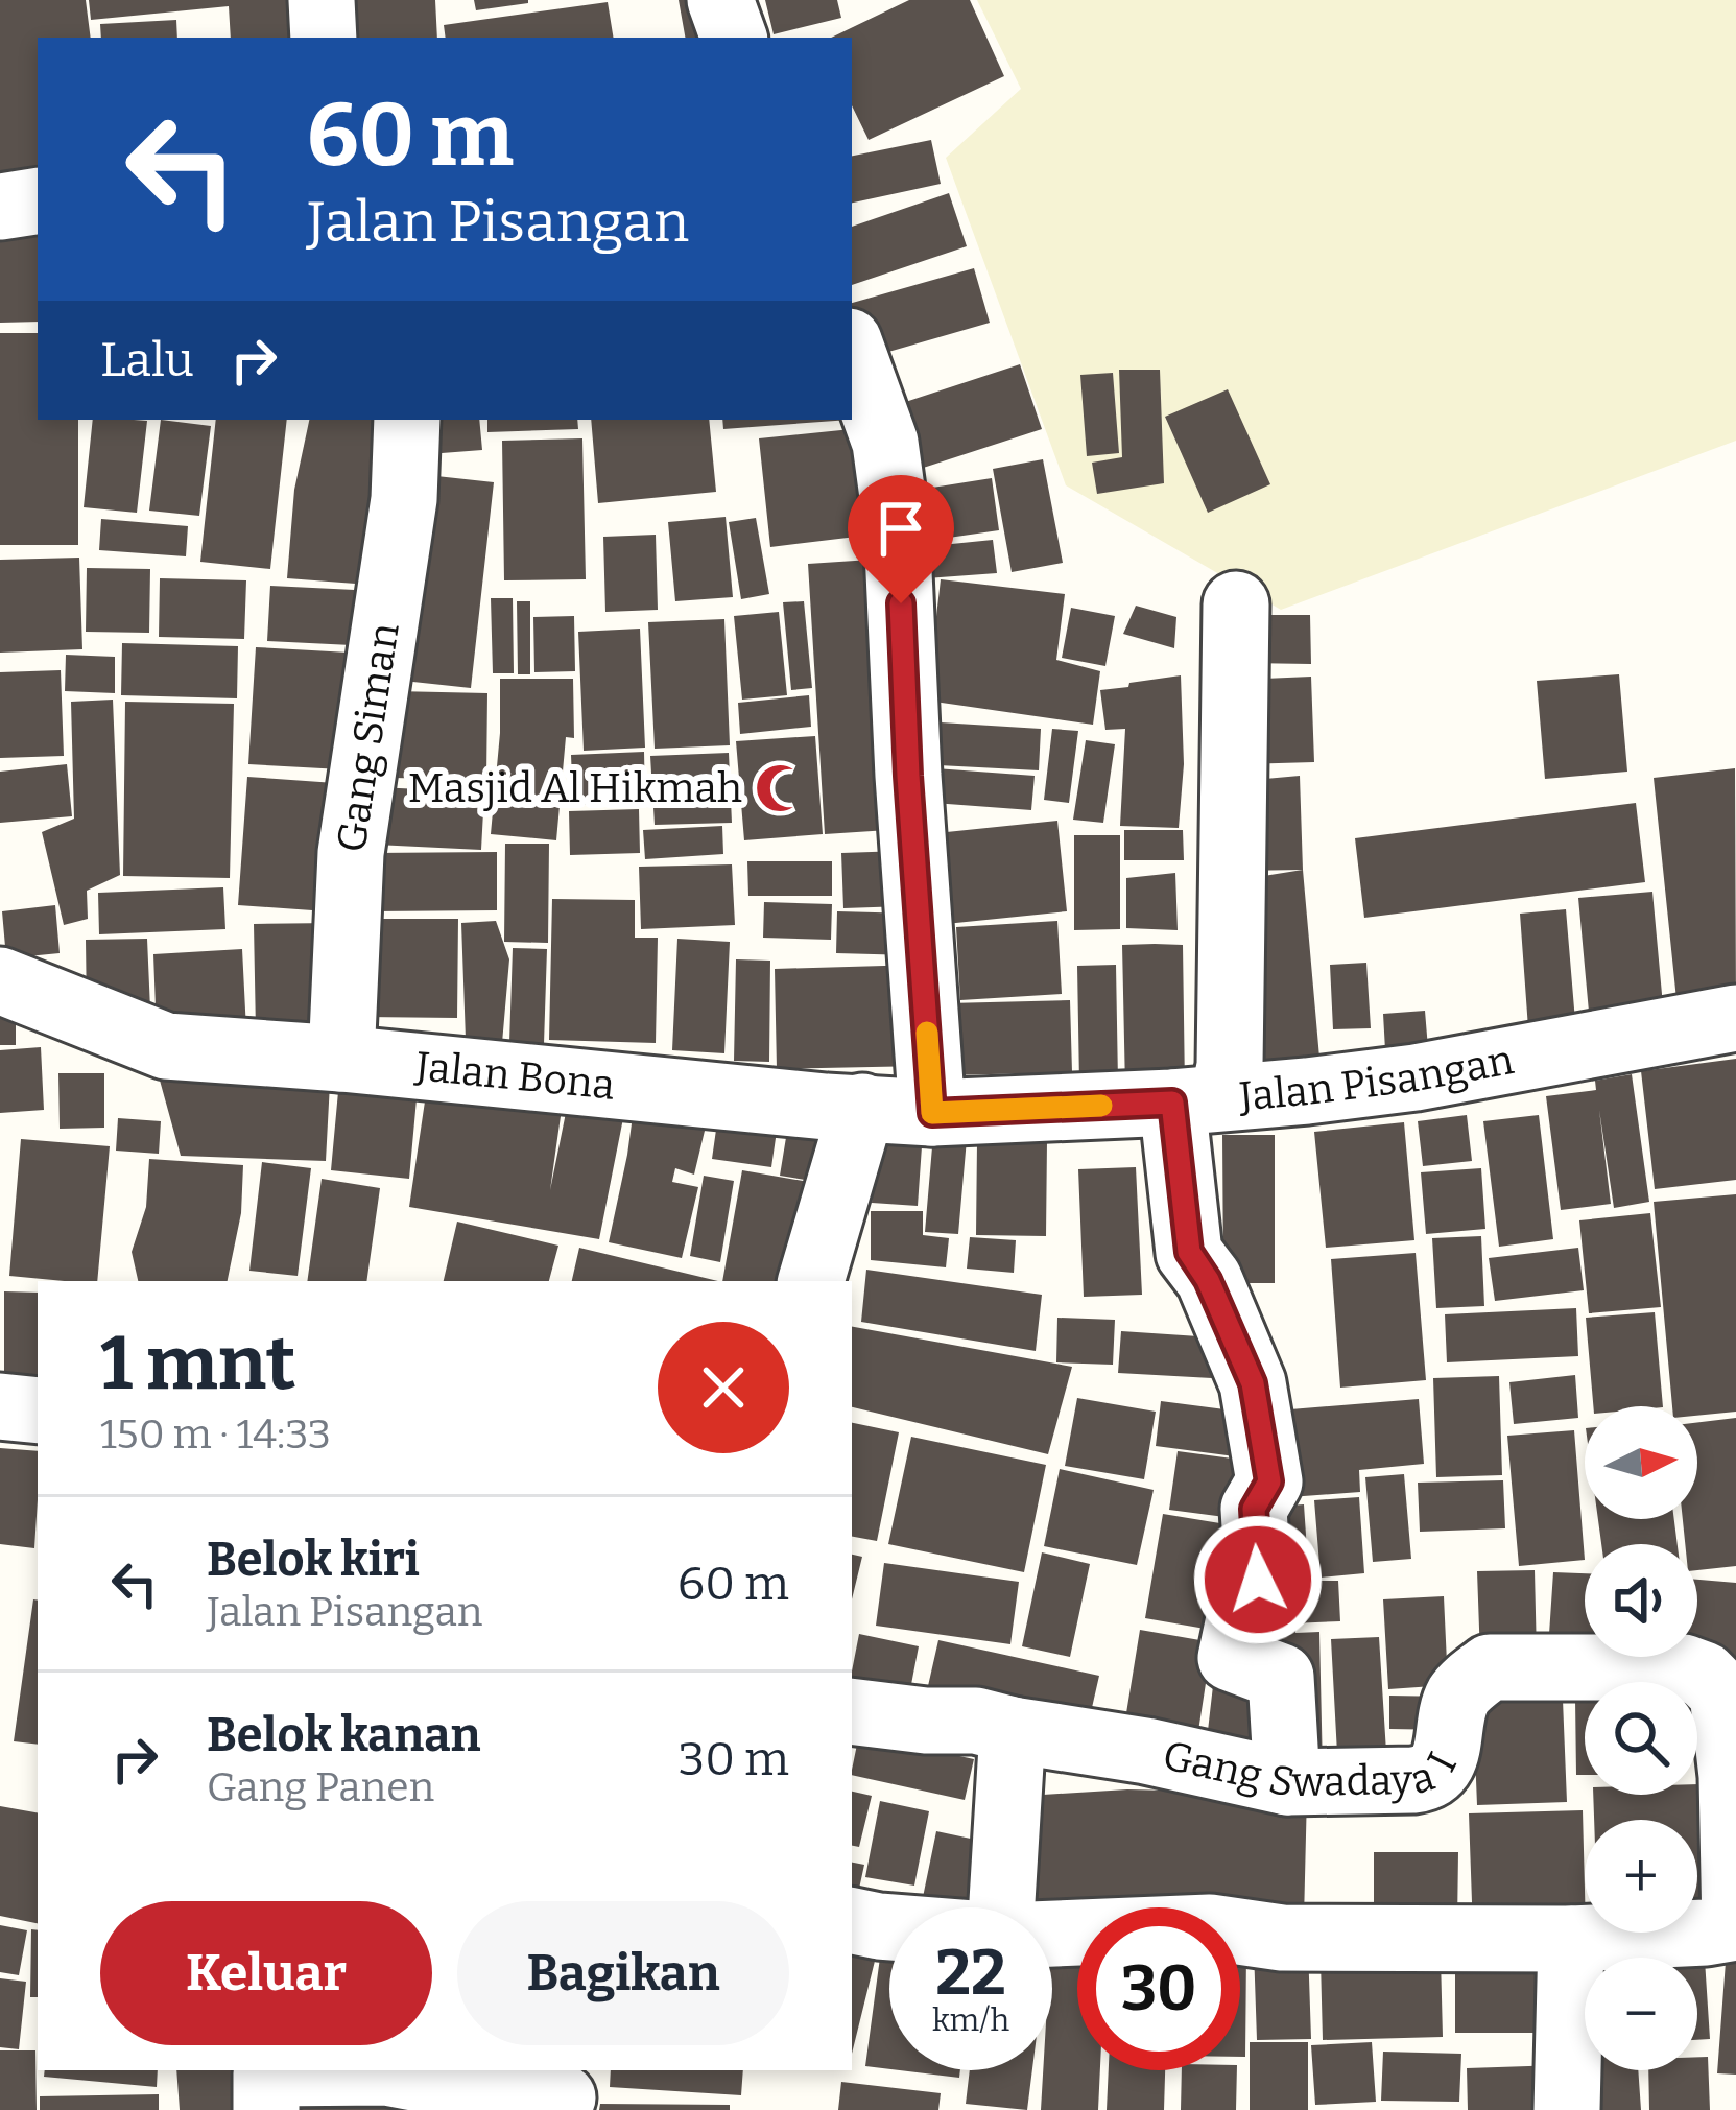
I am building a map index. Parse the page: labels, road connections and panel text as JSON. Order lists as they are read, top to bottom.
{
  "streets": {
    "street": [
      "Gang Siman",
      "Jalan Bona",
      "Jalan Pisangan",
      "Gang Swadaya I"
    ]
  },
  "crossings": [
    ["Gang Siman", "Jalan Bona"],
    ["Jalan Bona", "Jalan Pisangan"]
  ],
  "places": {
    "mosque": ["Masjid Al Hikmah"]
  },
  "north": "right",
  "page": {
    "turn": ["60 m", "Jalan Pisangan"],
    "then": "Lalu",
    "heading": ["1 mnt", "150 m · 14:33"],
    "map_buttons": ["+", "−"],
    "list": [
      {
        "name": "Belok kiri",
        "note": "Jalan Pisangan",
        "value": "60 m"
      },
      {
        "name": "Belok kanan",
        "note": "Gang Panen",
        "value": "30 m"
      }
    ],
    "buttons": ["Keluar", "Bagikan"],
    "speed": "22 km/h",
    "limit": "30"
  }
}
